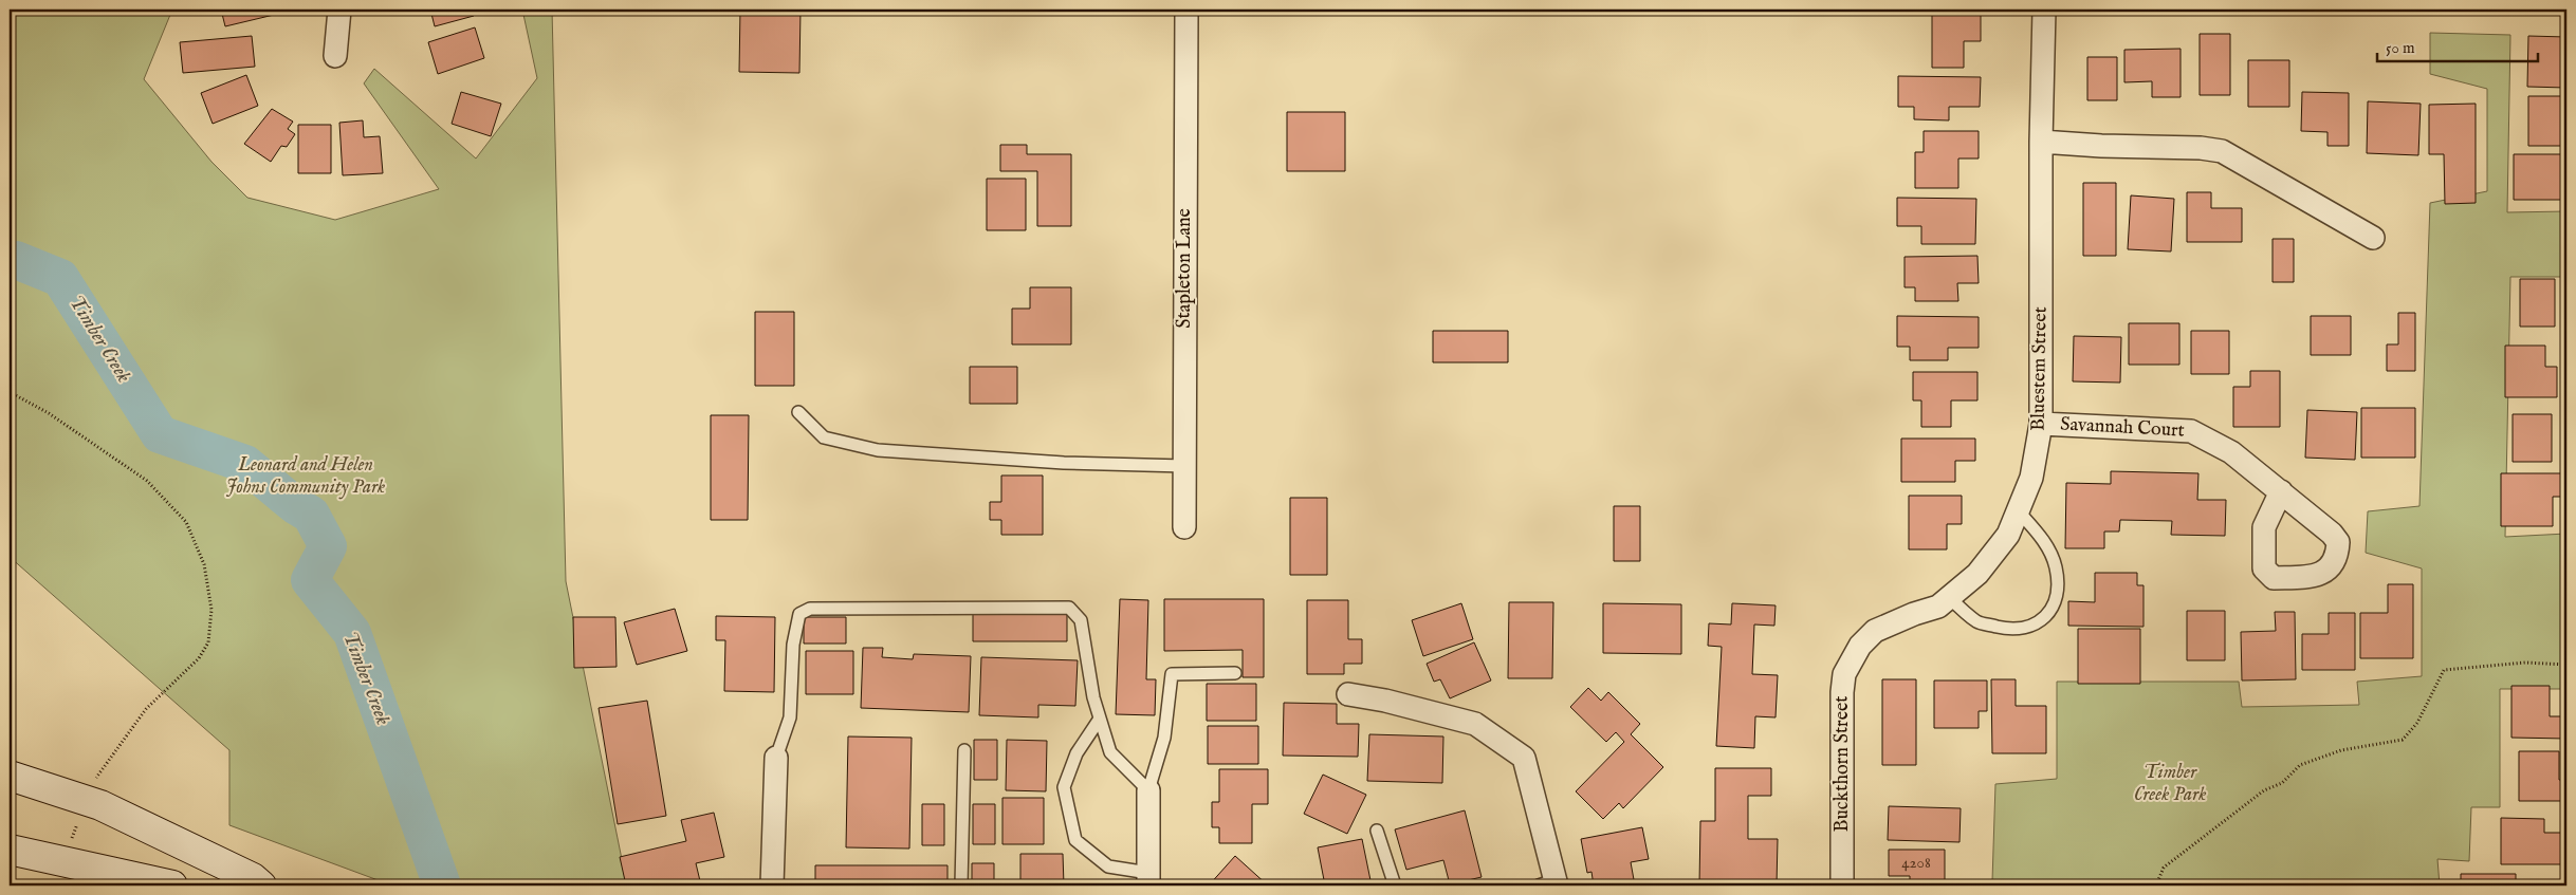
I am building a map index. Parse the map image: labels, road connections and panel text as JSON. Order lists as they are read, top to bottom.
{
  "streets": {
    "street": [
      "Stapleton Lane",
      "Bluestem Street",
      "Savannah Court",
      "Buckthorn Street"
    ]
  },
  "crossings": [
    ["Bluestem Street", "Savannah Court"],
    ["Bluestem Street", "Buckthorn Street"]
  ],
  "water": ["Timber Creek"],
  "parks": ["Leonard and Helen Johns Community Park", "Timber Creek Park"],
  "house_numbers": ["4208"],
  "scale_bar": "50 m"
}
